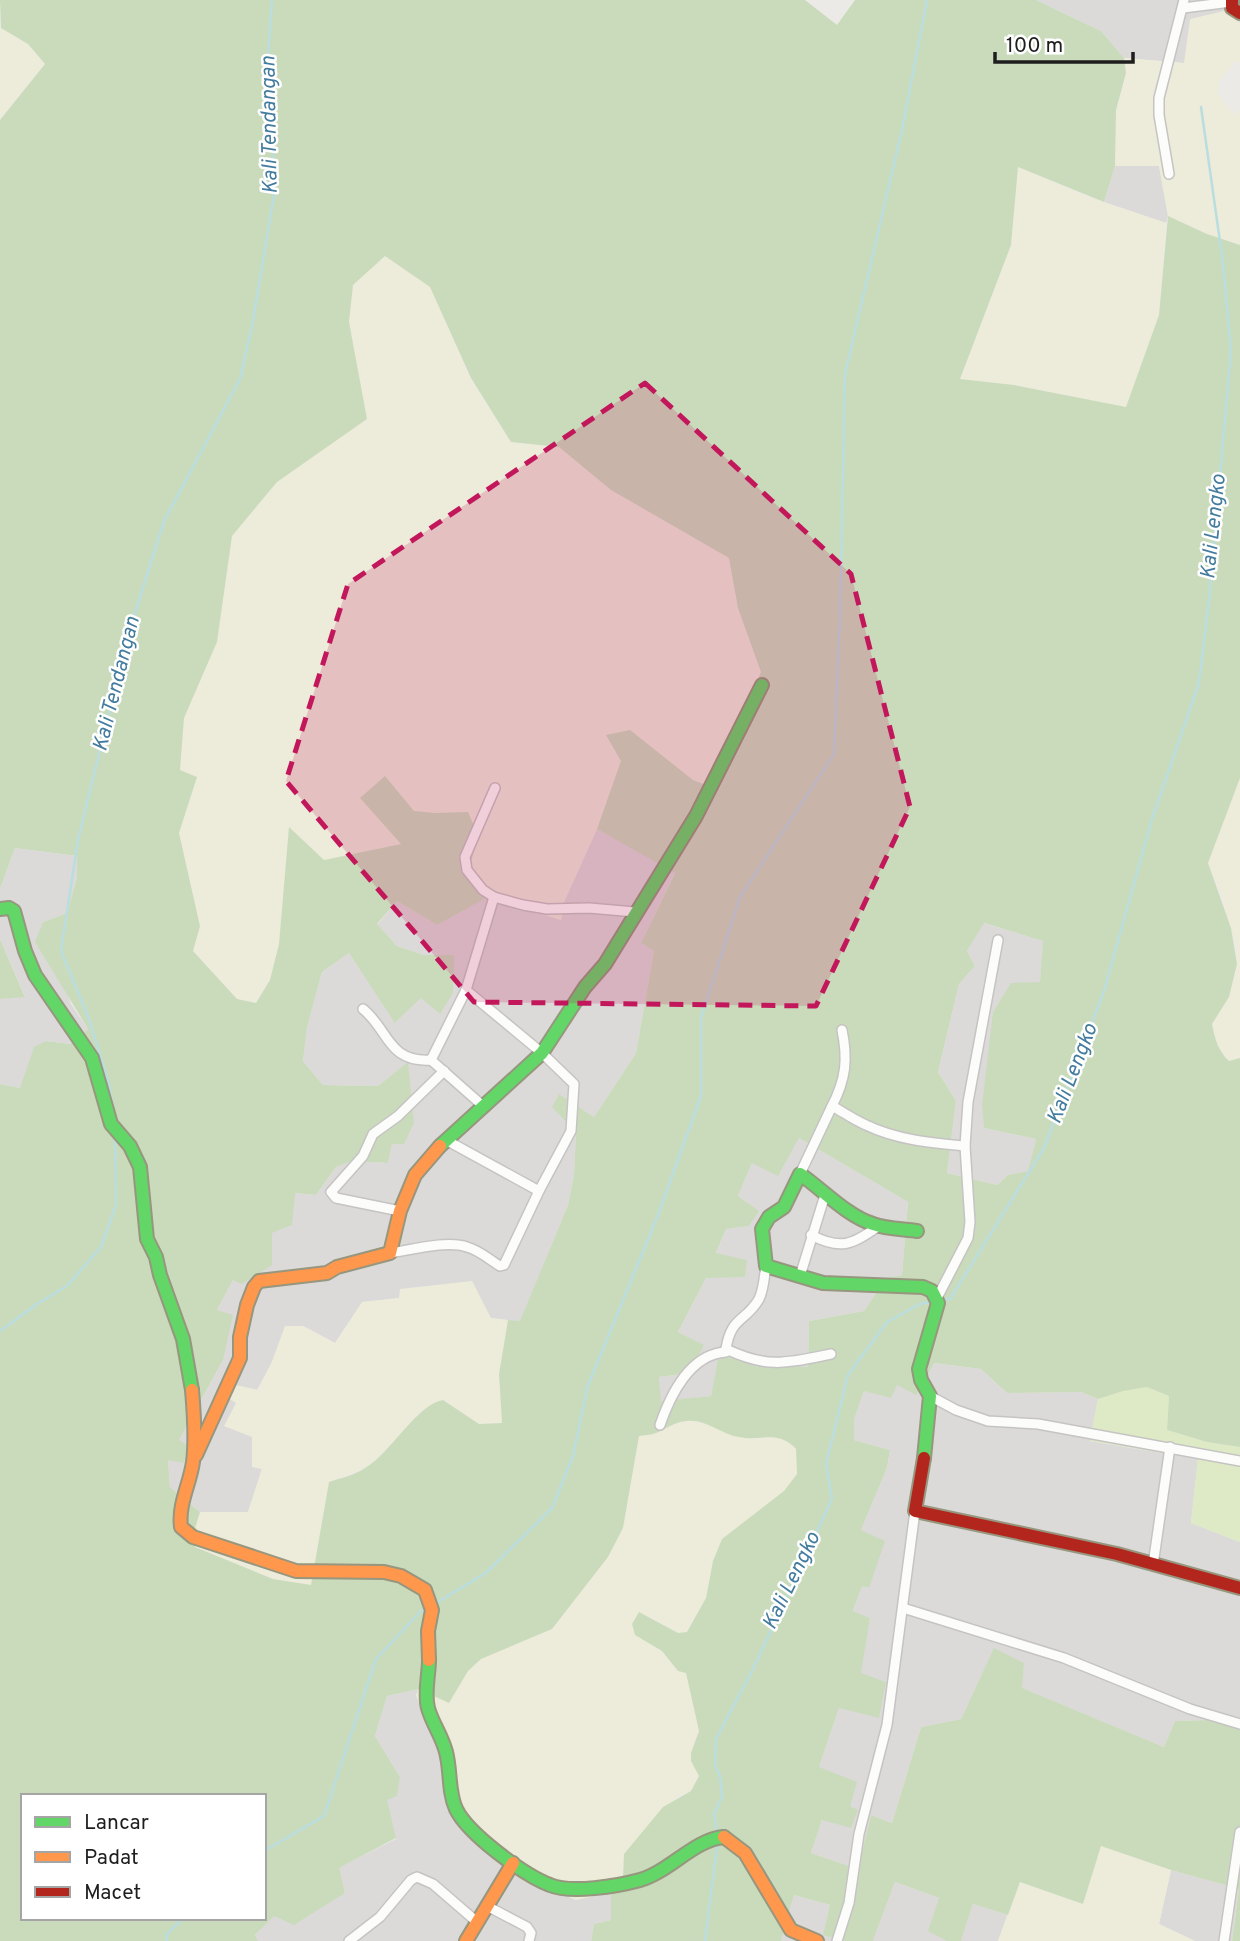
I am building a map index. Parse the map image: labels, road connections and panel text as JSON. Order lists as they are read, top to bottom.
{
  "water": ["Kali Tendangan", "Kali Lengko"],
  "legend": ["Lancar", "Padat", "Macet"],
  "scale_bar": "100 m"
}
